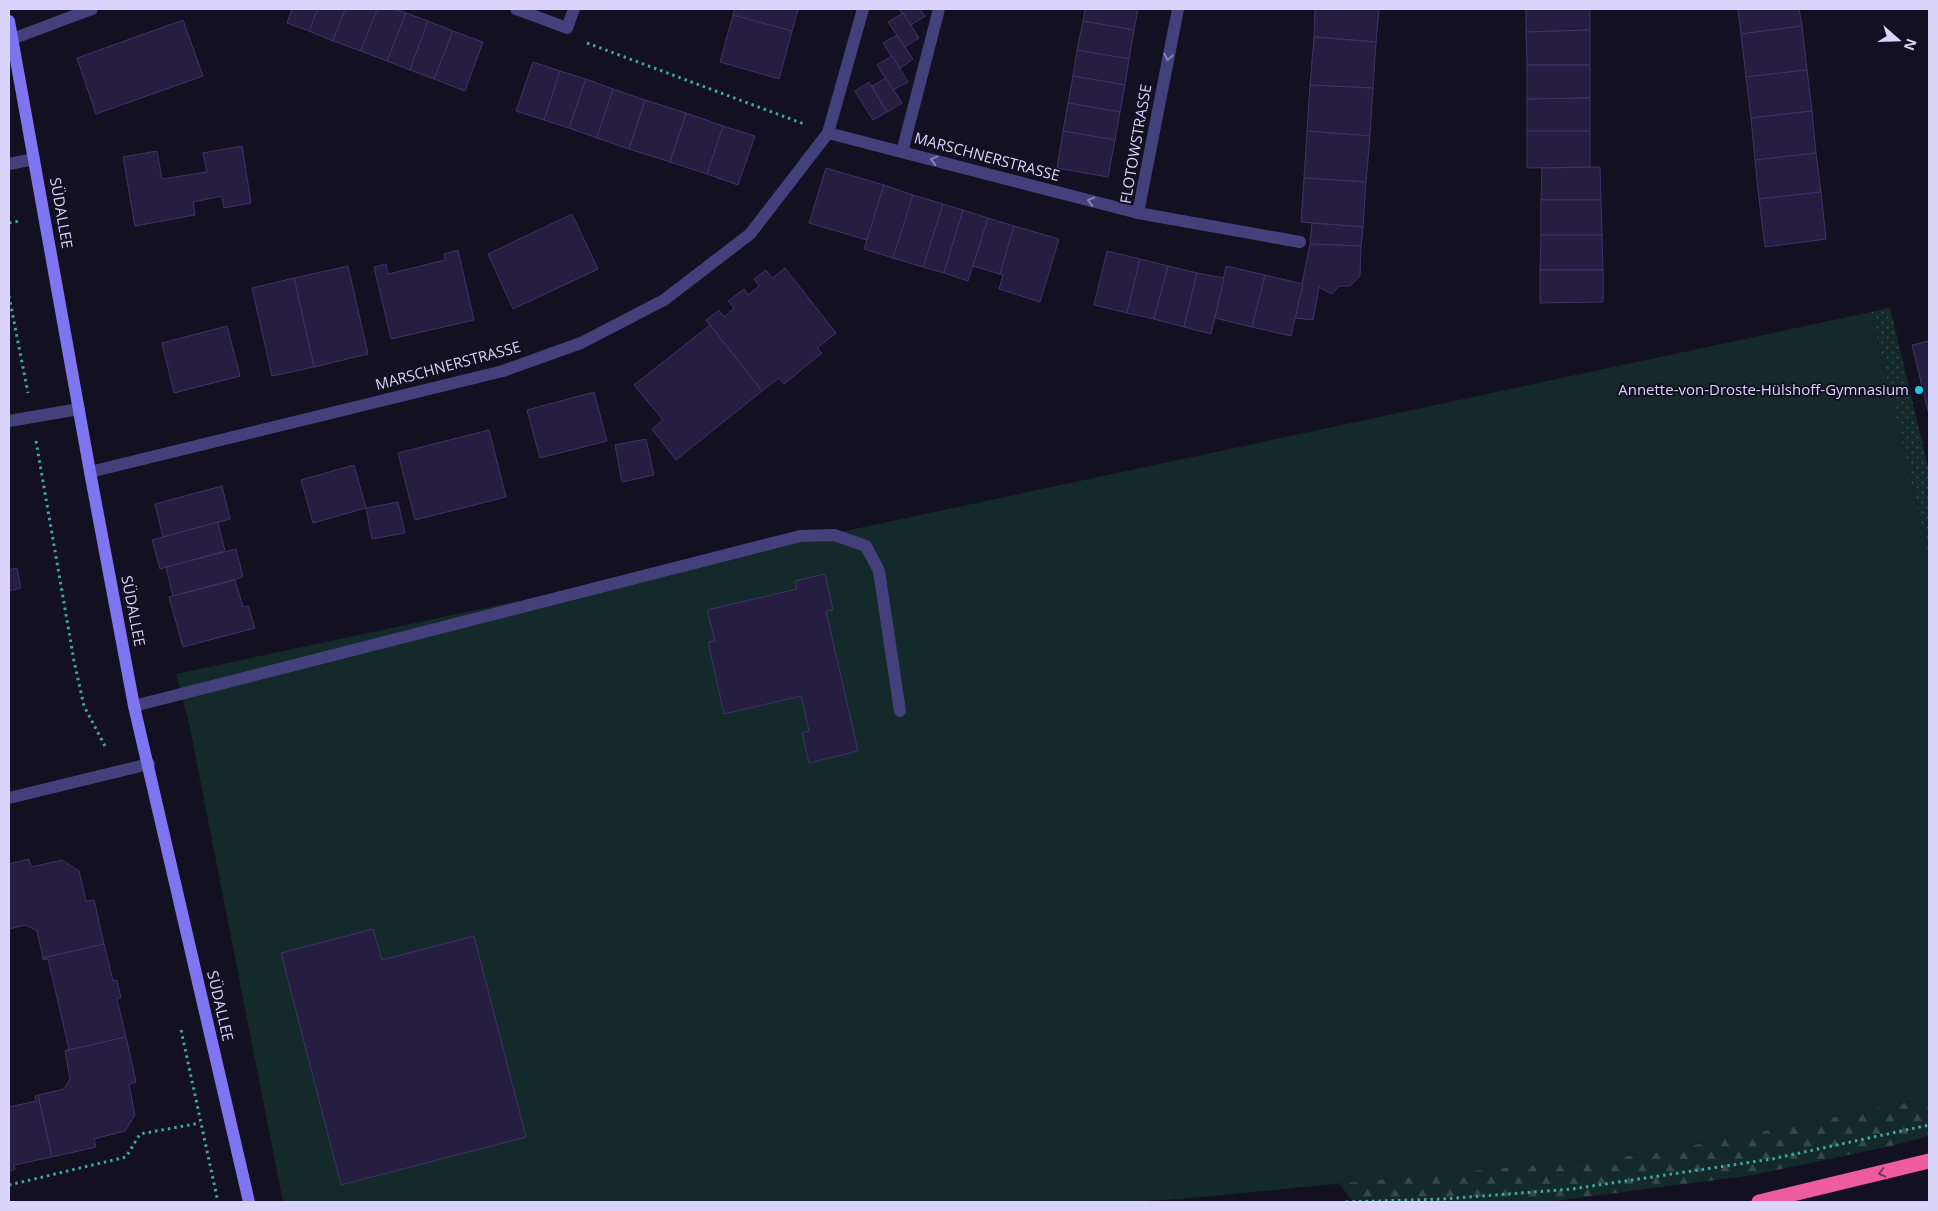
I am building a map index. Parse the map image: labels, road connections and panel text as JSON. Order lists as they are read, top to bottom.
{
  "streets": {
    "street": ["FLOTOWSTRASSE", "MARSCHNERSTRASSE", "SÜDALLEE"]
  },
  "crossings": [
    ["FLOTOWSTRASSE", "MARSCHNERSTRASSE"],
    ["MARSCHNERSTRASSE", "SÜDALLEE"]
  ],
  "one_way": ["FLOTOWSTRASSE"],
  "places": ["Annette-von-Droste-Hülshoff-Gymnasium"],
  "north": "right"
}
